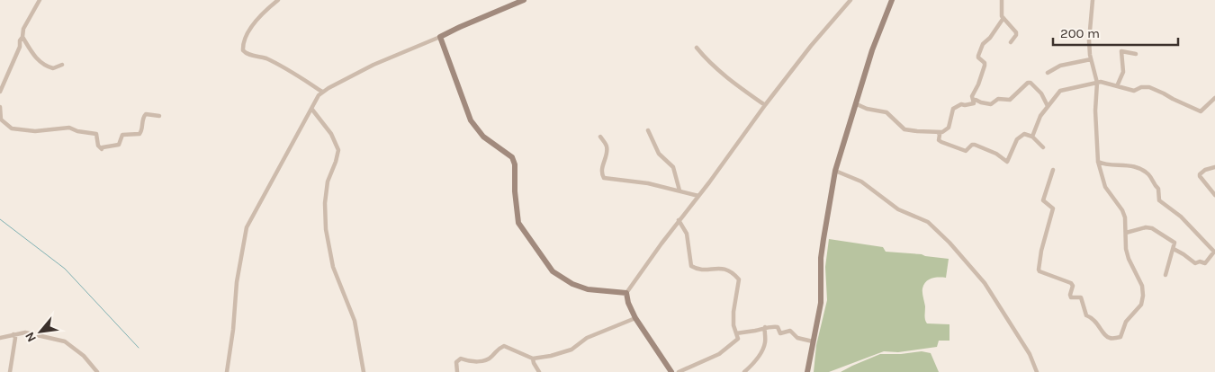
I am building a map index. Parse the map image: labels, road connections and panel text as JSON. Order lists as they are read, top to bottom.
{
  "scale_bar": "200 m",
  "north": "bottom left"
}
